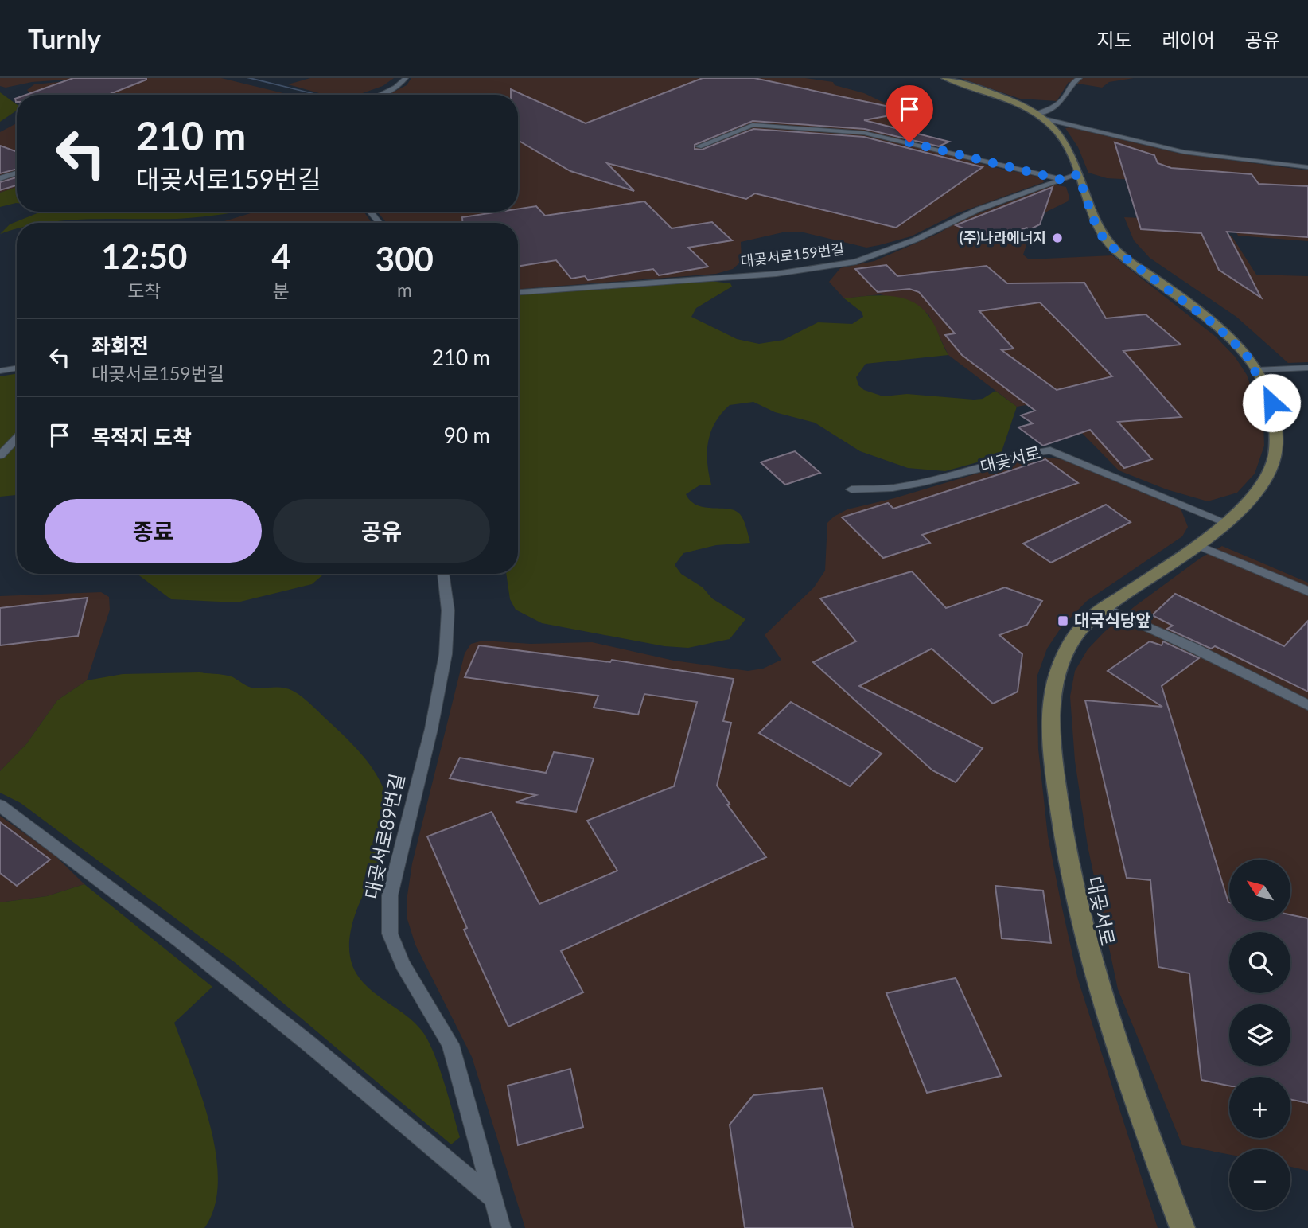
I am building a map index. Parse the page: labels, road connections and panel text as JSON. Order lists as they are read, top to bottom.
{
  "streets": {
    "street": ["대곶서로"],
    "lane": ["대곶서로159번길", "대곶서로89번길"]
  },
  "crossings": [
    ["대곶서로159번길", "대곶서로"]
  ],
  "places": {
    "other": ["(주)나라에너지"],
    "transit": ["대국식당앞"]
  },
  "north": "top left",
  "page": {
    "header": "Turnly",
    "nav": ["지도", "레이어", "공유"],
    "turn": ["210 m", "대곶서로159번길"],
    "eta": [
      "12:50",
      "도착",
      "4",
      "분",
      "300",
      "m"
    ],
    "list": [
      {
        "name": "좌회전",
        "note": "대곶서로159번길",
        "value": "210 m"
      },
      {
        "name": "목적지 도착",
        "value": "90 m"
      }
    ],
    "buttons": ["종료", "공유"],
    "map_buttons": ["+", "−"]
  }
}
